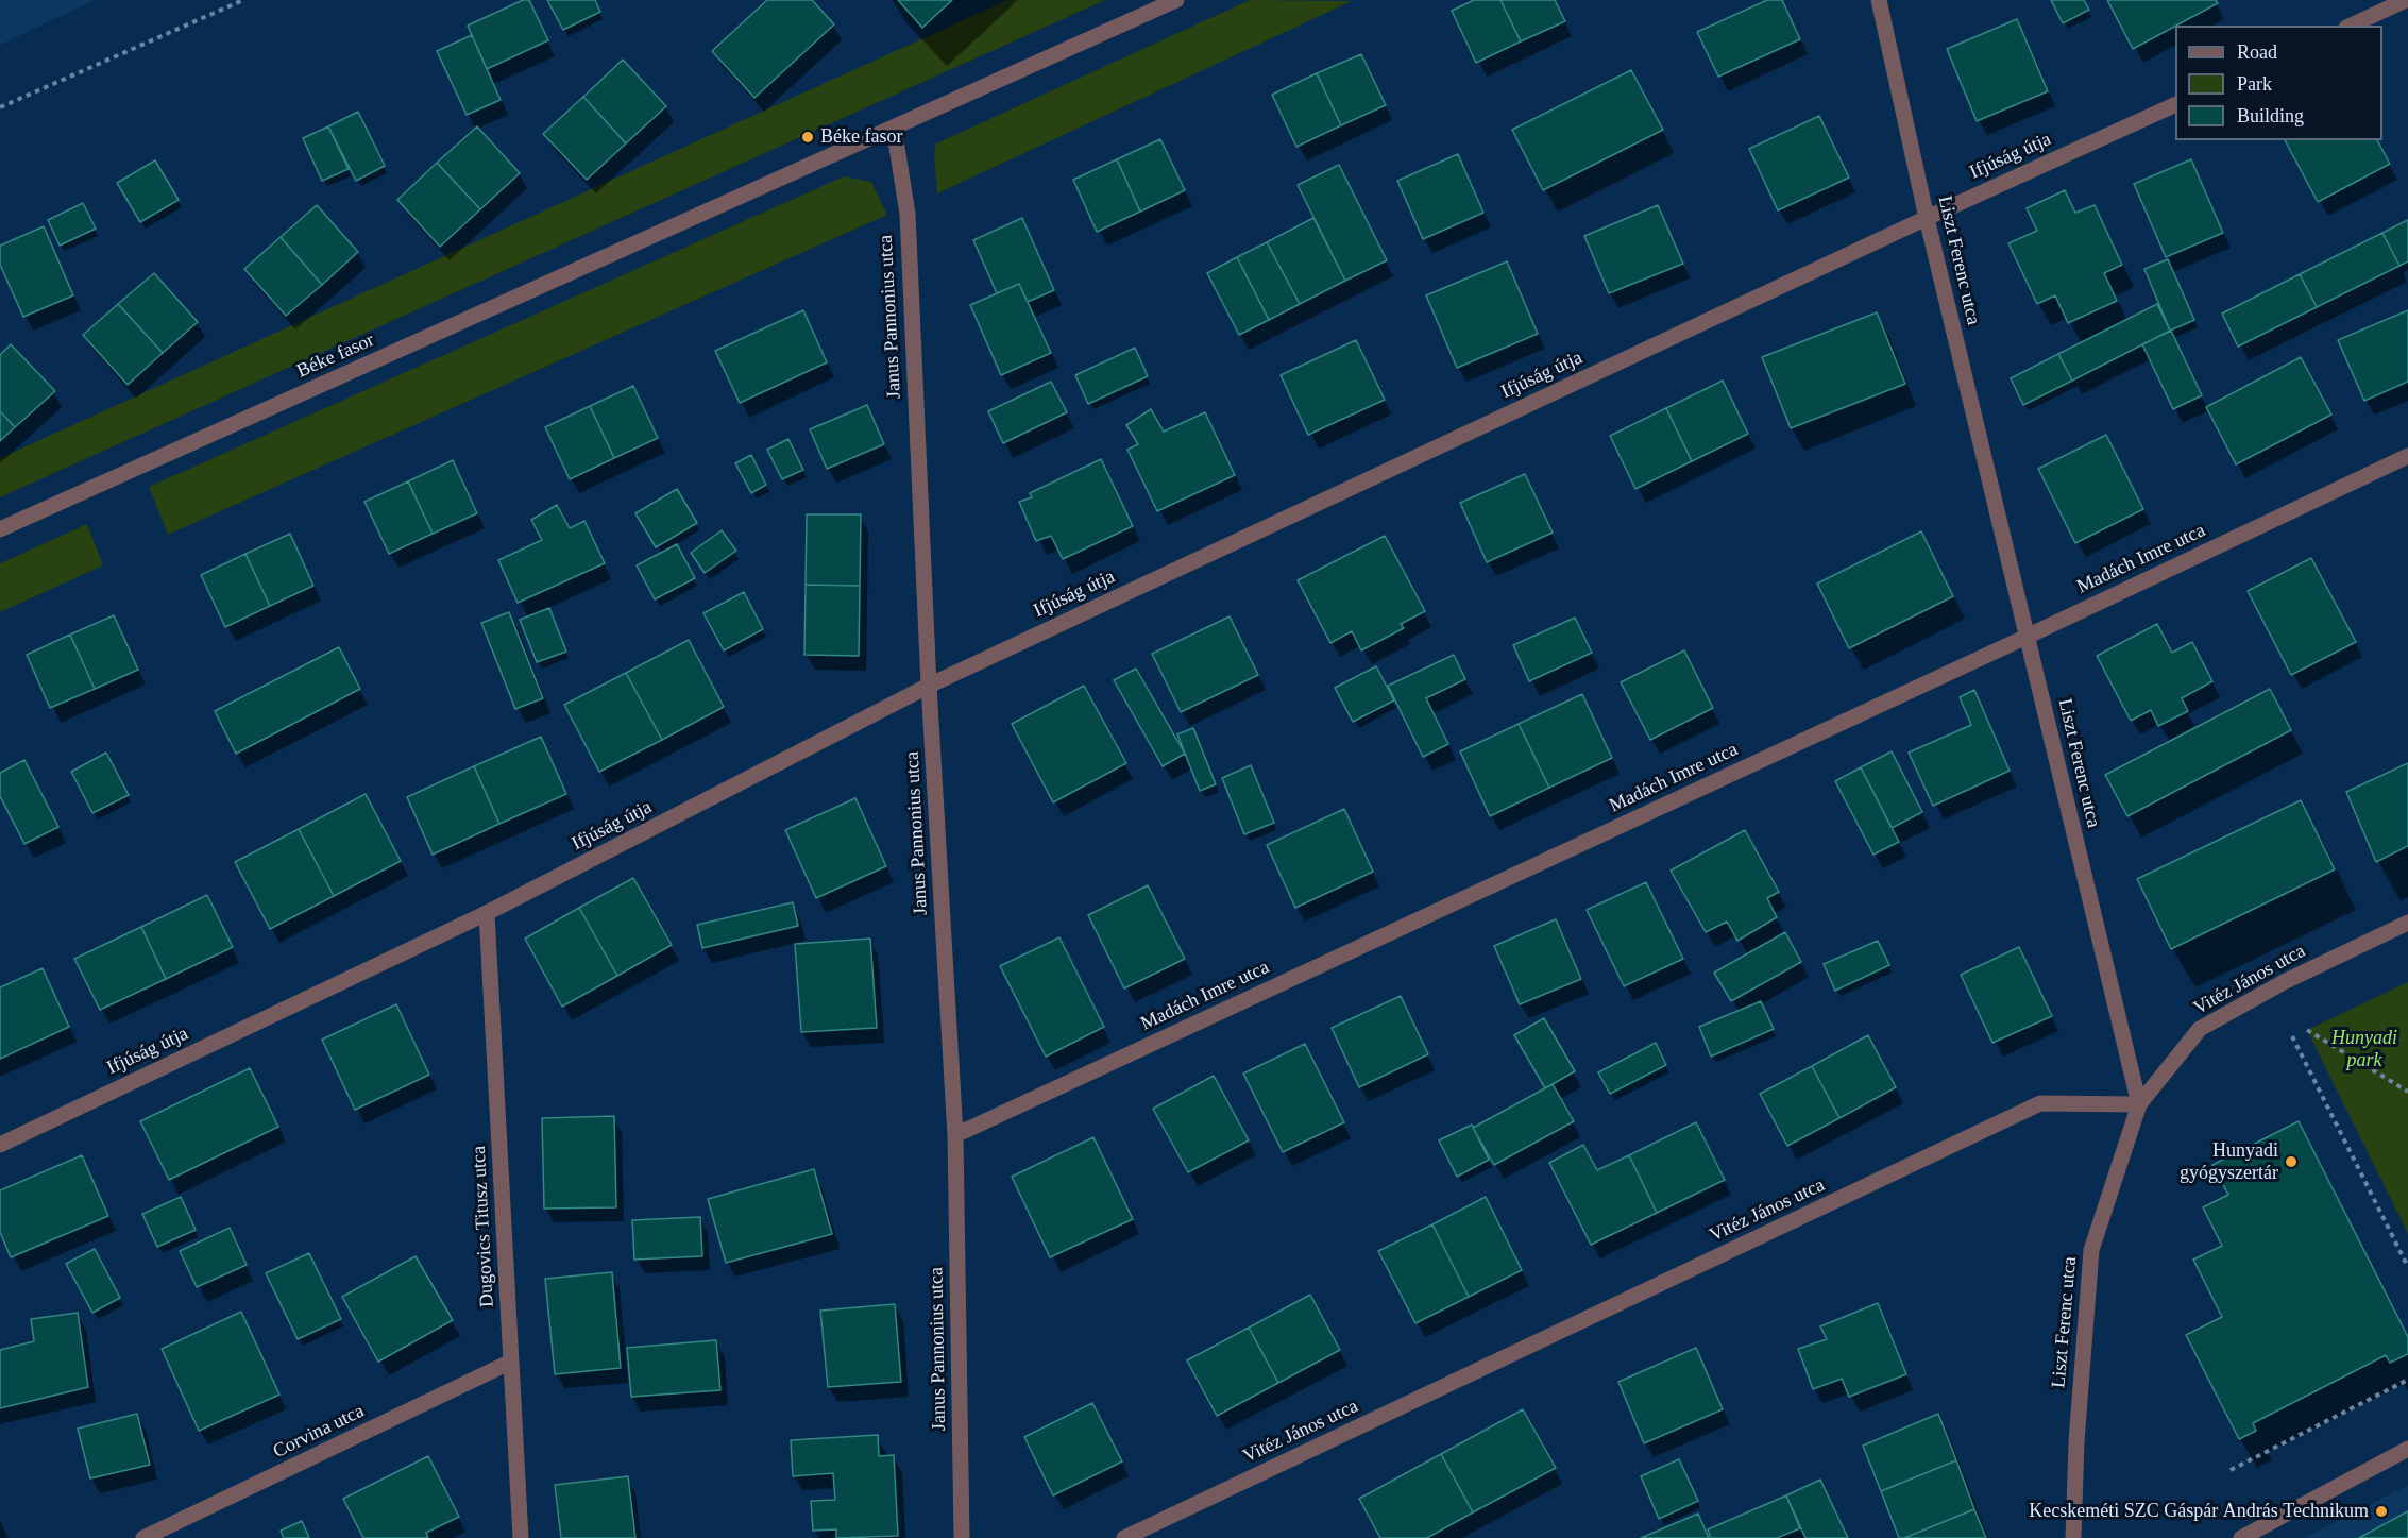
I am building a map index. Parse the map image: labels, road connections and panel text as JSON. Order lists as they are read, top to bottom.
{
  "streets": {
    "street": [
      "Ifjúság útja",
      "Liszt Ferenc utca",
      "Janus Pannonius utca",
      "Béke fasor",
      "Madách Imre utca",
      "Vitéz János utca",
      "Dugovics Titusz utca",
      "Corvina utca"
    ]
  },
  "crossings": [
    ["Ifjúság útja", "Liszt Ferenc utca"],
    ["Ifjúság útja", "Janus Pannonius utca"],
    ["Ifjúság útja", "Dugovics Titusz utca"],
    ["Liszt Ferenc utca", "Madách Imre utca"],
    ["Liszt Ferenc utca", "Vitéz János utca"],
    ["Janus Pannonius utca", "Béke fasor"],
    ["Janus Pannonius utca", "Madách Imre utca"],
    ["Dugovics Titusz utca", "Corvina utca"]
  ],
  "parks": ["Hunyadi park"],
  "places": ["Béke fasor", "Hunyadi gyógyszertár", "Kecskeméti SZC Gáspár András Technikum"],
  "legend": ["Road", "Park", "Building"]
}
